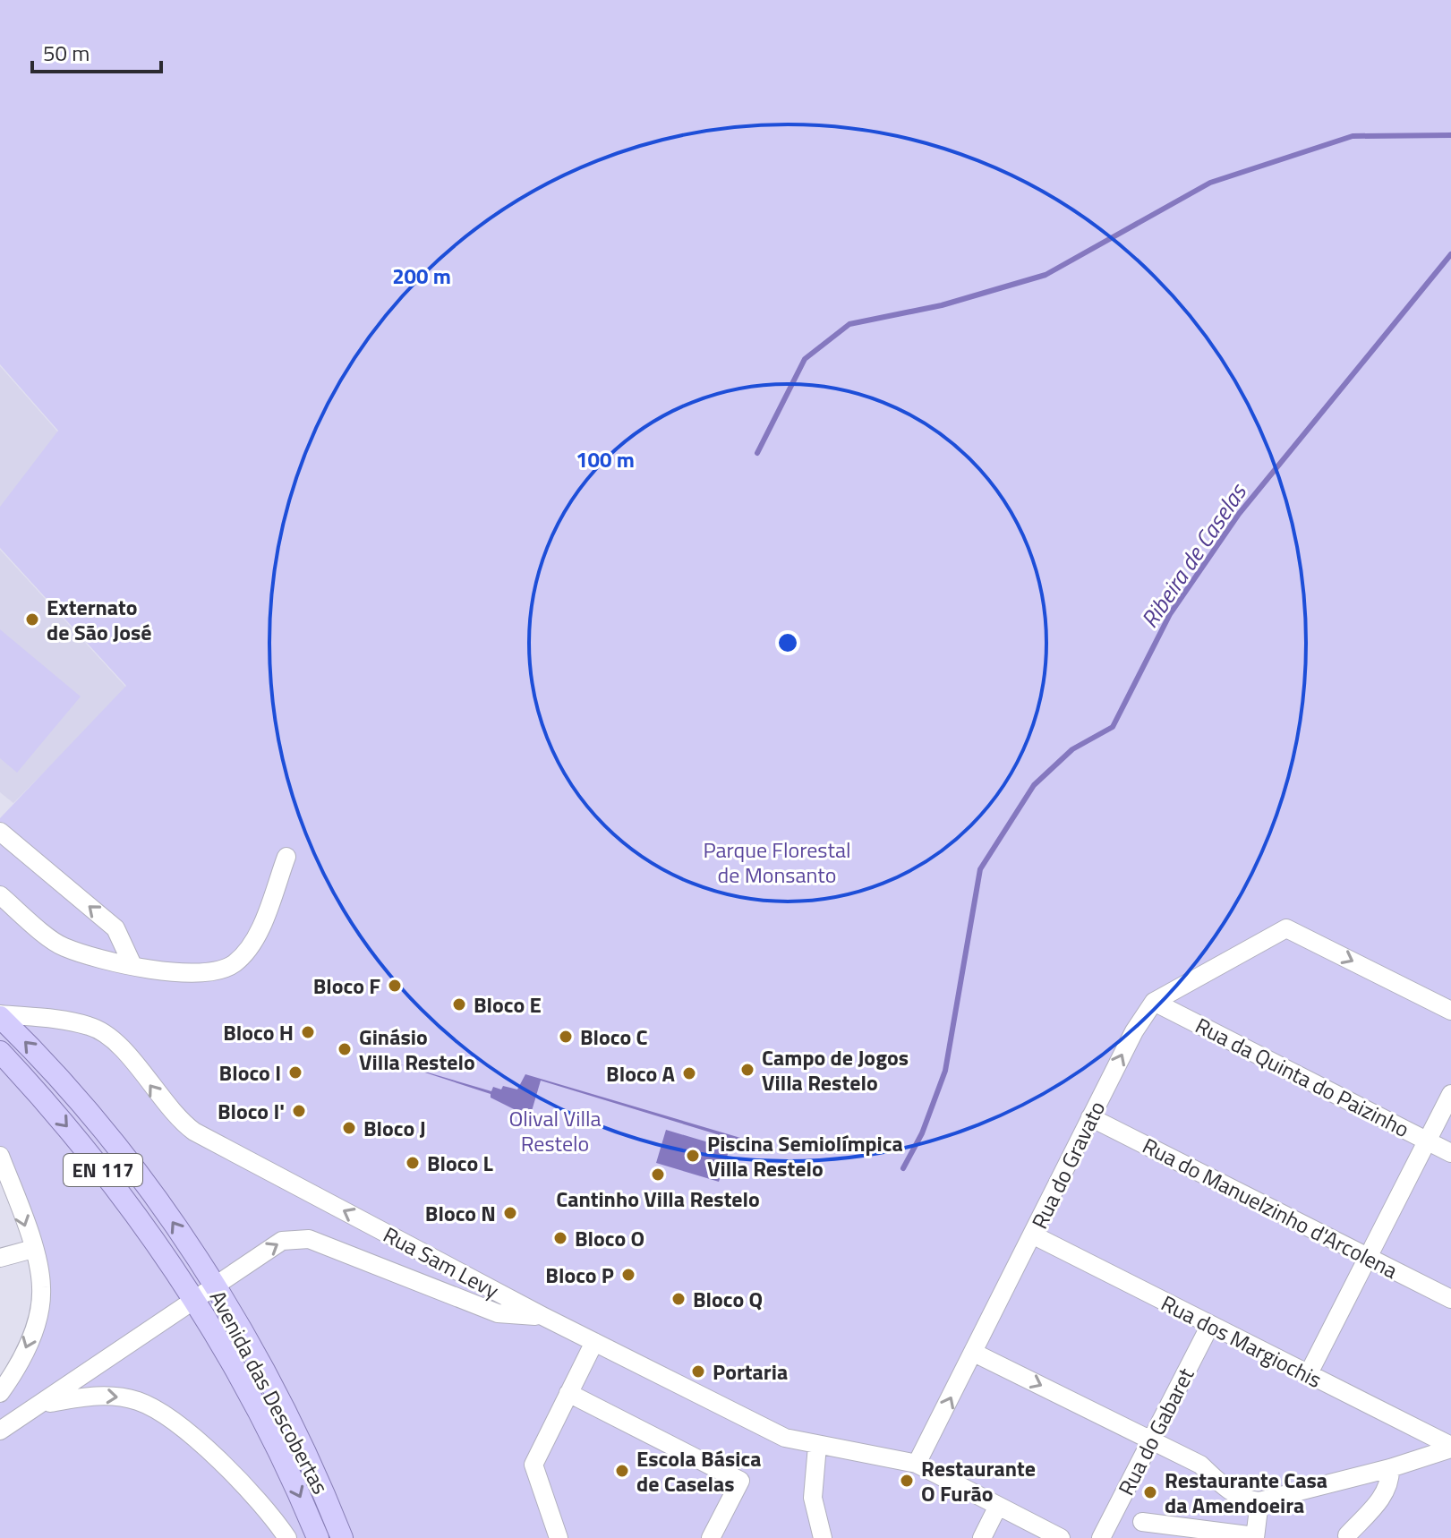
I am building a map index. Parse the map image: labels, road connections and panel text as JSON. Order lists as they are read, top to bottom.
{
  "streets": {
    "main road": ["EN 117", "Avenida das Descobertas"],
    "street": [
      "Rua da Quinta do Paizinho",
      "Rua do Gravato",
      "Rua do Manuelzinho d'Arcolena",
      "Rua Sam Levy",
      "Rua dos Margiochis",
      "Rua do Gabaret"
    ]
  },
  "crossings": [
    ["Rua da Quinta do Paizinho", "Rua do Gravato"],
    ["Rua do Gravato", "Rua do Manuelzinho d'Arcolena"],
    ["Rua do Gravato", "Rua Sam Levy"],
    ["Rua do Gravato", "Rua dos Margiochis"],
    ["Rua Sam Levy", "Avenida das Descobertas"],
    ["Rua dos Margiochis", "Rua do Gabaret"]
  ],
  "water": ["Ribeira de Caselas"],
  "parks": ["Parque Florestal de Monsanto", "Olival Villa Restelo"],
  "places": [
    "Externato de São José",
    "Bloco F",
    "Bloco E",
    "Bloco H",
    "Bloco C",
    "Ginásio Villa Restelo",
    "Campo de Jogos Villa Restelo",
    "Bloco I",
    "Bloco A",
    "Bloco I'",
    "Bloco J",
    "Piscina Semiolímpica Villa Restelo",
    "Bloco L",
    "Cantinho Villa Restelo",
    "Bloco N",
    "Bloco O",
    "Bloco P",
    "Bloco Q",
    "Portaria",
    "Escola Básica de Caselas",
    "Restaurante O Furão",
    "Restaurante Casa da Amendoeira"
  ],
  "scale_bar": "50 m",
  "rings": ["200 m", "100 m"]
}
